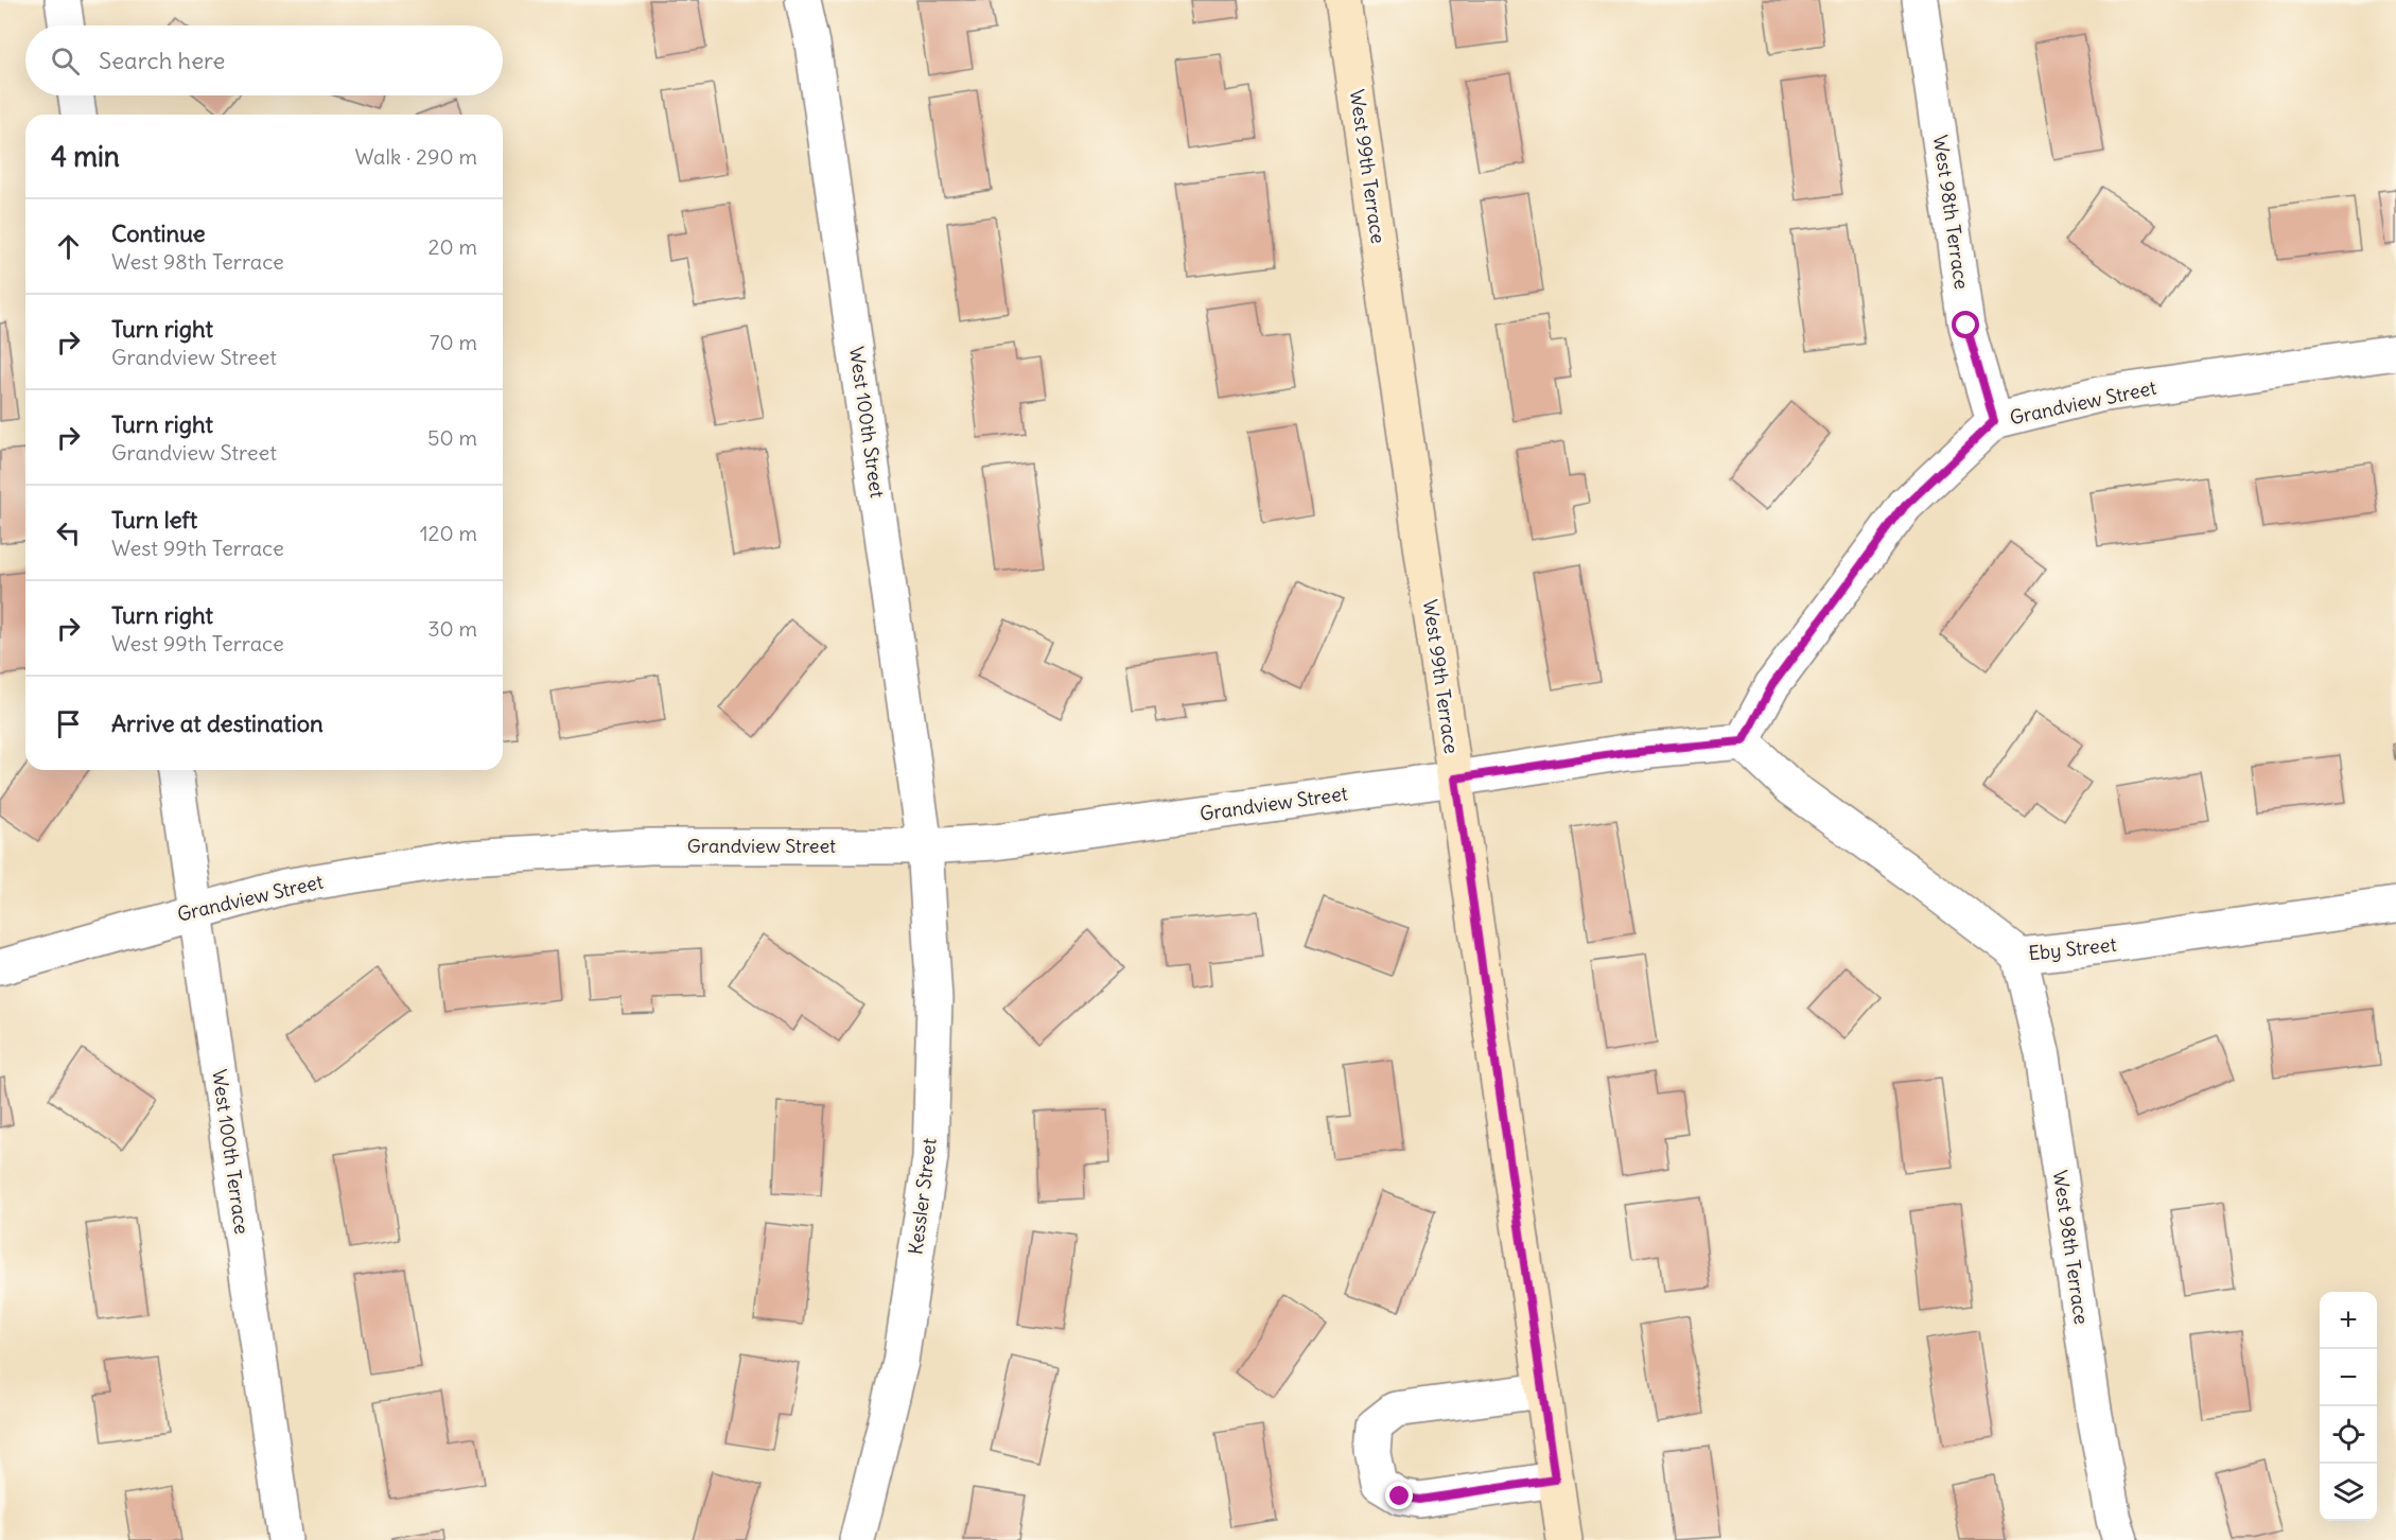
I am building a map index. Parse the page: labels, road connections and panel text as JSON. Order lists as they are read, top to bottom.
{
  "streets": {
    "street": [
      "West 99th Terrace",
      "West 98th Terrace",
      "Grandview Street",
      "West 100th Street",
      "Eby Street",
      "West 100th Terrace",
      "Kessler Street"
    ]
  },
  "crossings": [
    ["West 99th Terrace", "Grandview Street"],
    ["West 98th Terrace", "Grandview Street"],
    ["West 98th Terrace", "Eby Street"],
    ["Grandview Street", "West 100th Street"],
    ["Grandview Street", "Eby Street"],
    ["Grandview Street", "West 100th Terrace"],
    ["Grandview Street", "Kessler Street"],
    ["West 100th Street", "Kessler Street"]
  ],
  "page": {
    "search": "Search here",
    "heading": ["4 min", "Walk · 290 m"],
    "list": [
      ["Continue", "West 98th Terrace", "20 m"],
      ["Turn right", "Grandview Street", "70 m"],
      ["Turn right", "Grandview Street", "50 m"],
      ["Turn left", "West 99th Terrace", "120 m"],
      ["Turn right", "West 99th Terrace", "30 m"],
      "Arrive at destination"
    ],
    "map_buttons": ["+", "−"]
  }
}
